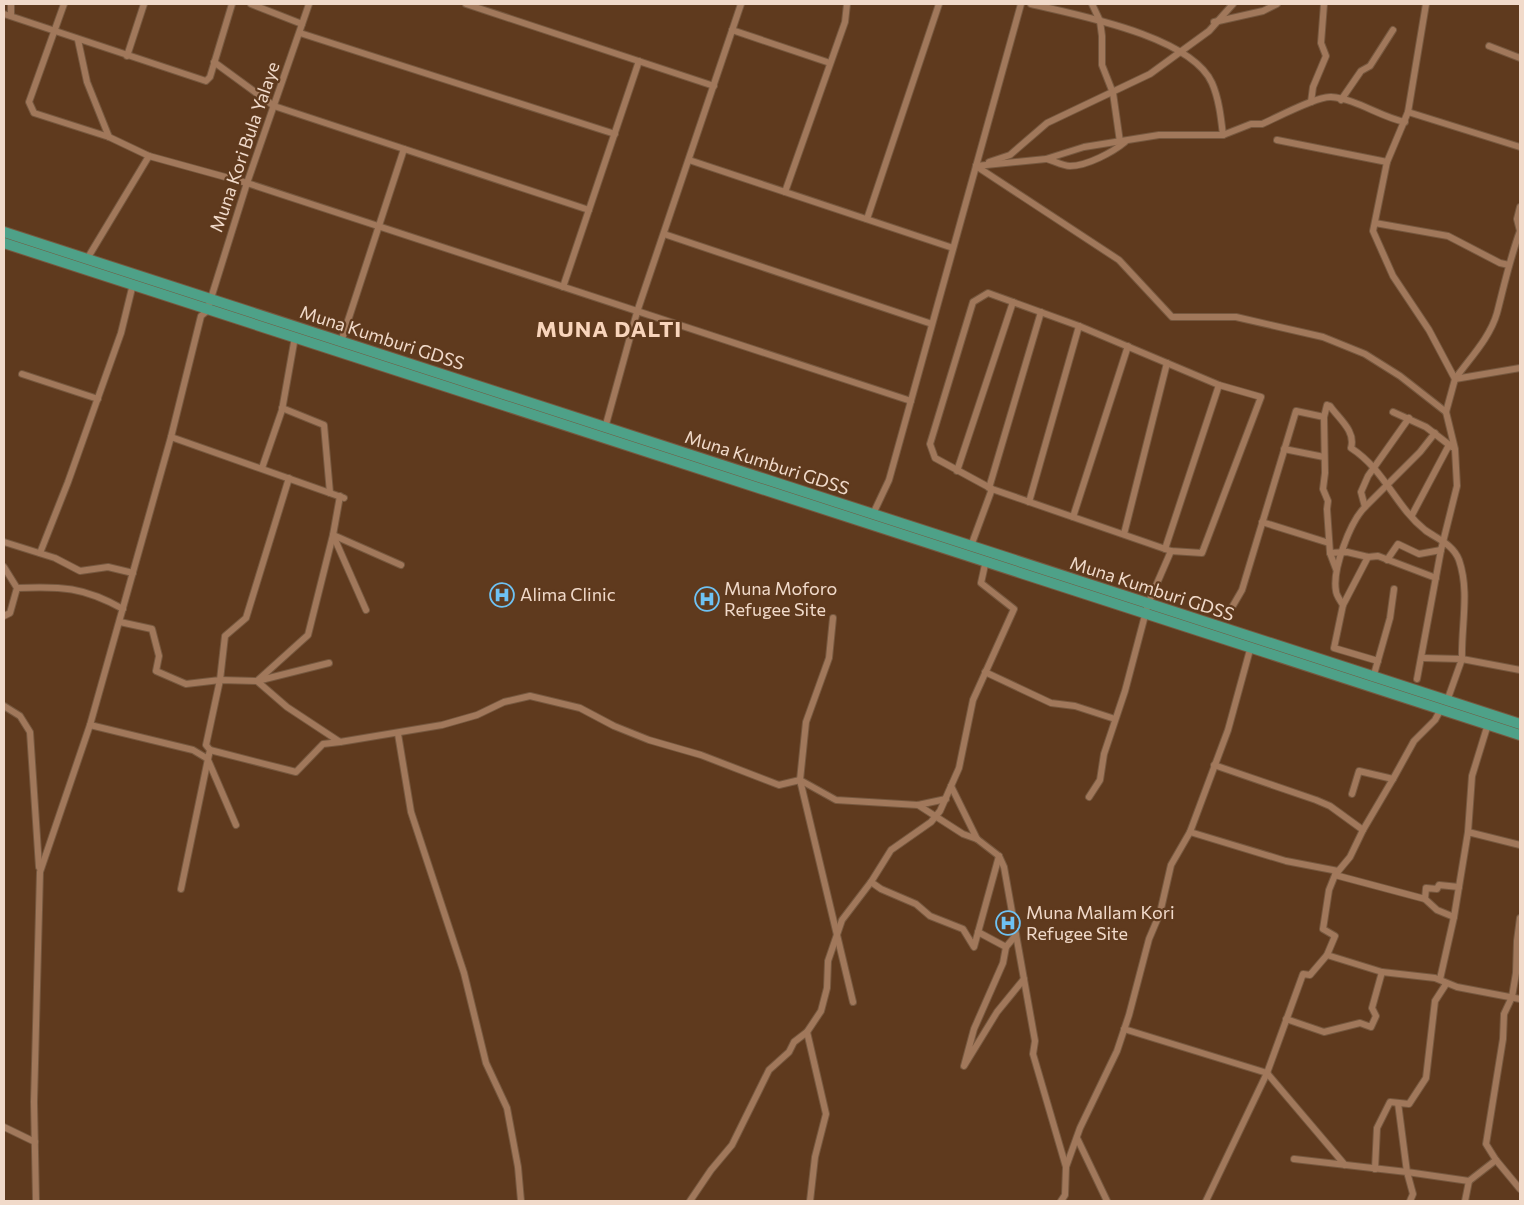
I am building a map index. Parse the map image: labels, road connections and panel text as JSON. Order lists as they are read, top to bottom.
{
  "streets": {
    "highway": ["Muna Kumburi GDSS"],
    "street": ["Muna Kori Bula Yalaye"]
  },
  "crossings": [
    ["Muna Kori Bula Yalaye", "Muna Kumburi GDSS"]
  ],
  "districts": ["MUNA DALTI"],
  "places": {
    "hospital": ["Alima Clinic", "Muna Moforo Refugee Site", "Muna Mallam Kori Refugee Site"]
  }
}
